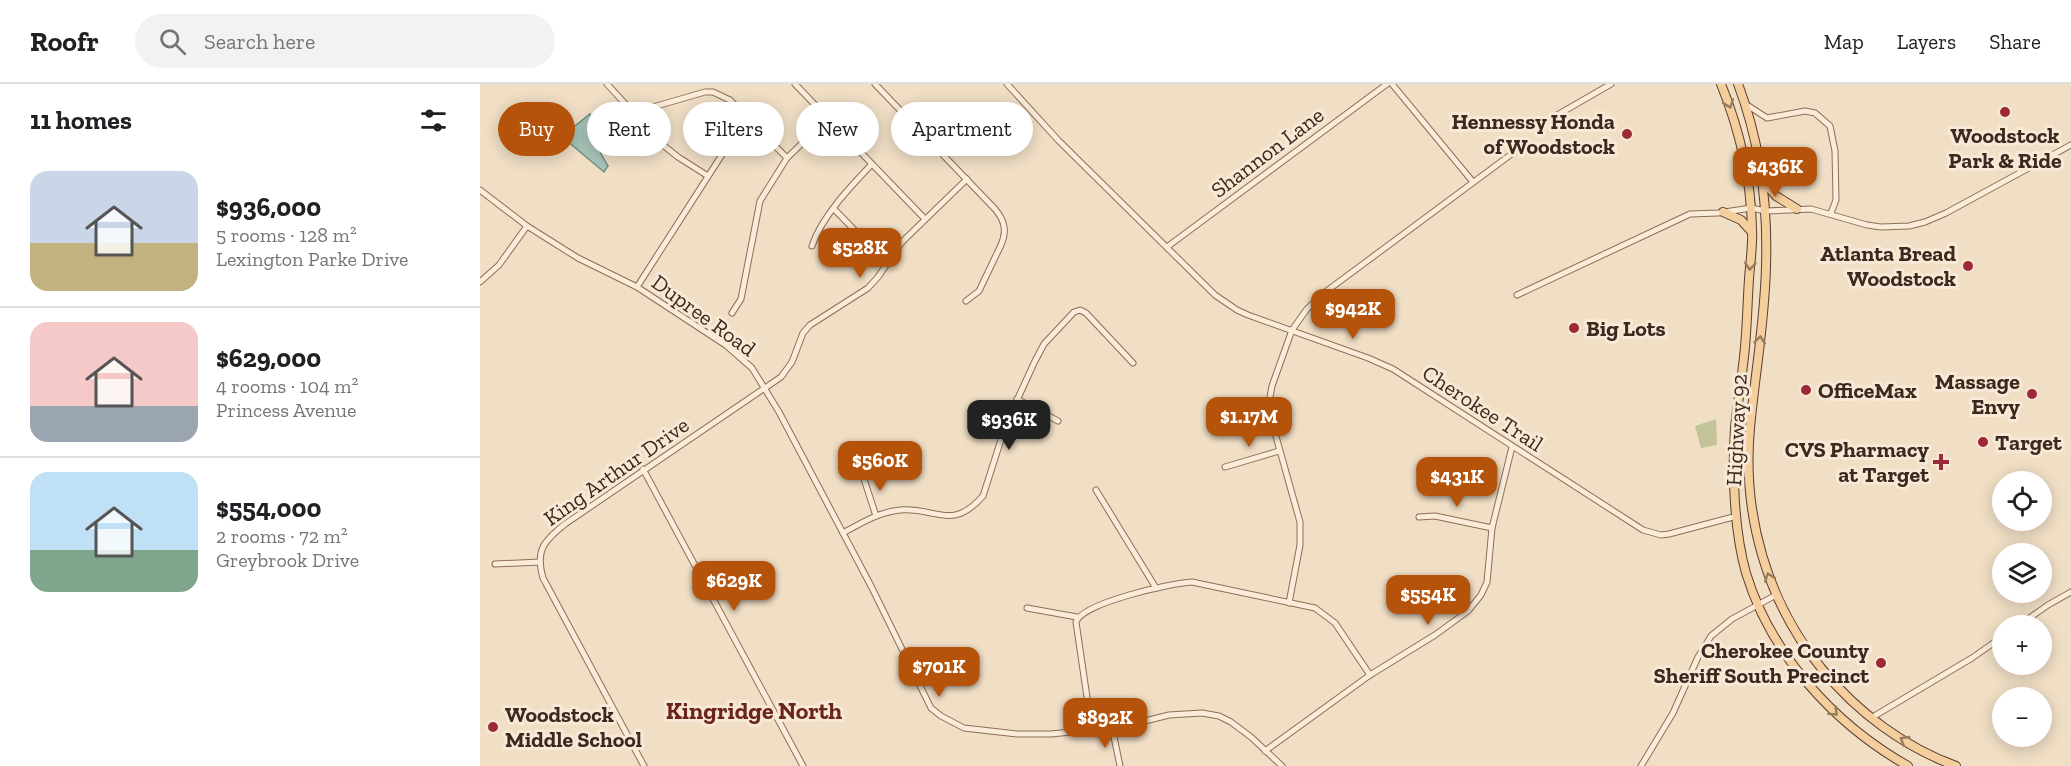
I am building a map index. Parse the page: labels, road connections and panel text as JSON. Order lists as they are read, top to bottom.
{
  "streets": {
    "main road": ["Highway 92"],
    "street": [
      "Shannon Lane",
      "Dupree Road",
      "Cherokee Trail",
      "King Arthur Drive"
    ]
  },
  "crossings": [
    ["Shannon Lane", "Cherokee Trail"],
    ["Dupree Road", "King Arthur Drive"],
    ["Cherokee Trail", "Highway 92"]
  ],
  "districts": ["Kingridge North"],
  "places": {
    "other": [
      "Woodstock Park & Ride",
      "Hennessy Honda of Woodstock",
      "Atlanta Bread Woodstock",
      "Big Lots",
      "OfficeMax",
      "Massage Envy",
      "Target",
      "Cherokee County Sheriff South Precinct",
      "Woodstock Middle School"
    ],
    "health": ["CVS Pharmacy at Target"]
  },
  "page": {
    "header": "Roofr",
    "search": "Search here",
    "nav": ["Map", "Layers", "Share"],
    "heading": "11 homes",
    "chip": [
      "Buy",
      "Rent",
      "Filters",
      "New",
      "Apartment"
    ],
    "price": [
      "$436K",
      "$528K",
      "$942K",
      "$1.17M",
      "$936K",
      "$560K",
      "$431K",
      "$629K",
      "$554K",
      "$701K",
      "$892K"
    ],
    "list": [
      {
        "name": "$936,000",
        "note": "5 rooms · 128 m² · Lexington Parke Drive"
      },
      {
        "name": "$629,000",
        "note": "4 rooms · 104 m² · Princess Avenue"
      },
      {
        "name": "$554,000",
        "note": "2 rooms · 72 m² · Greybrook Drive"
      }
    ],
    "map_buttons": ["+", "−"]
  }
}
